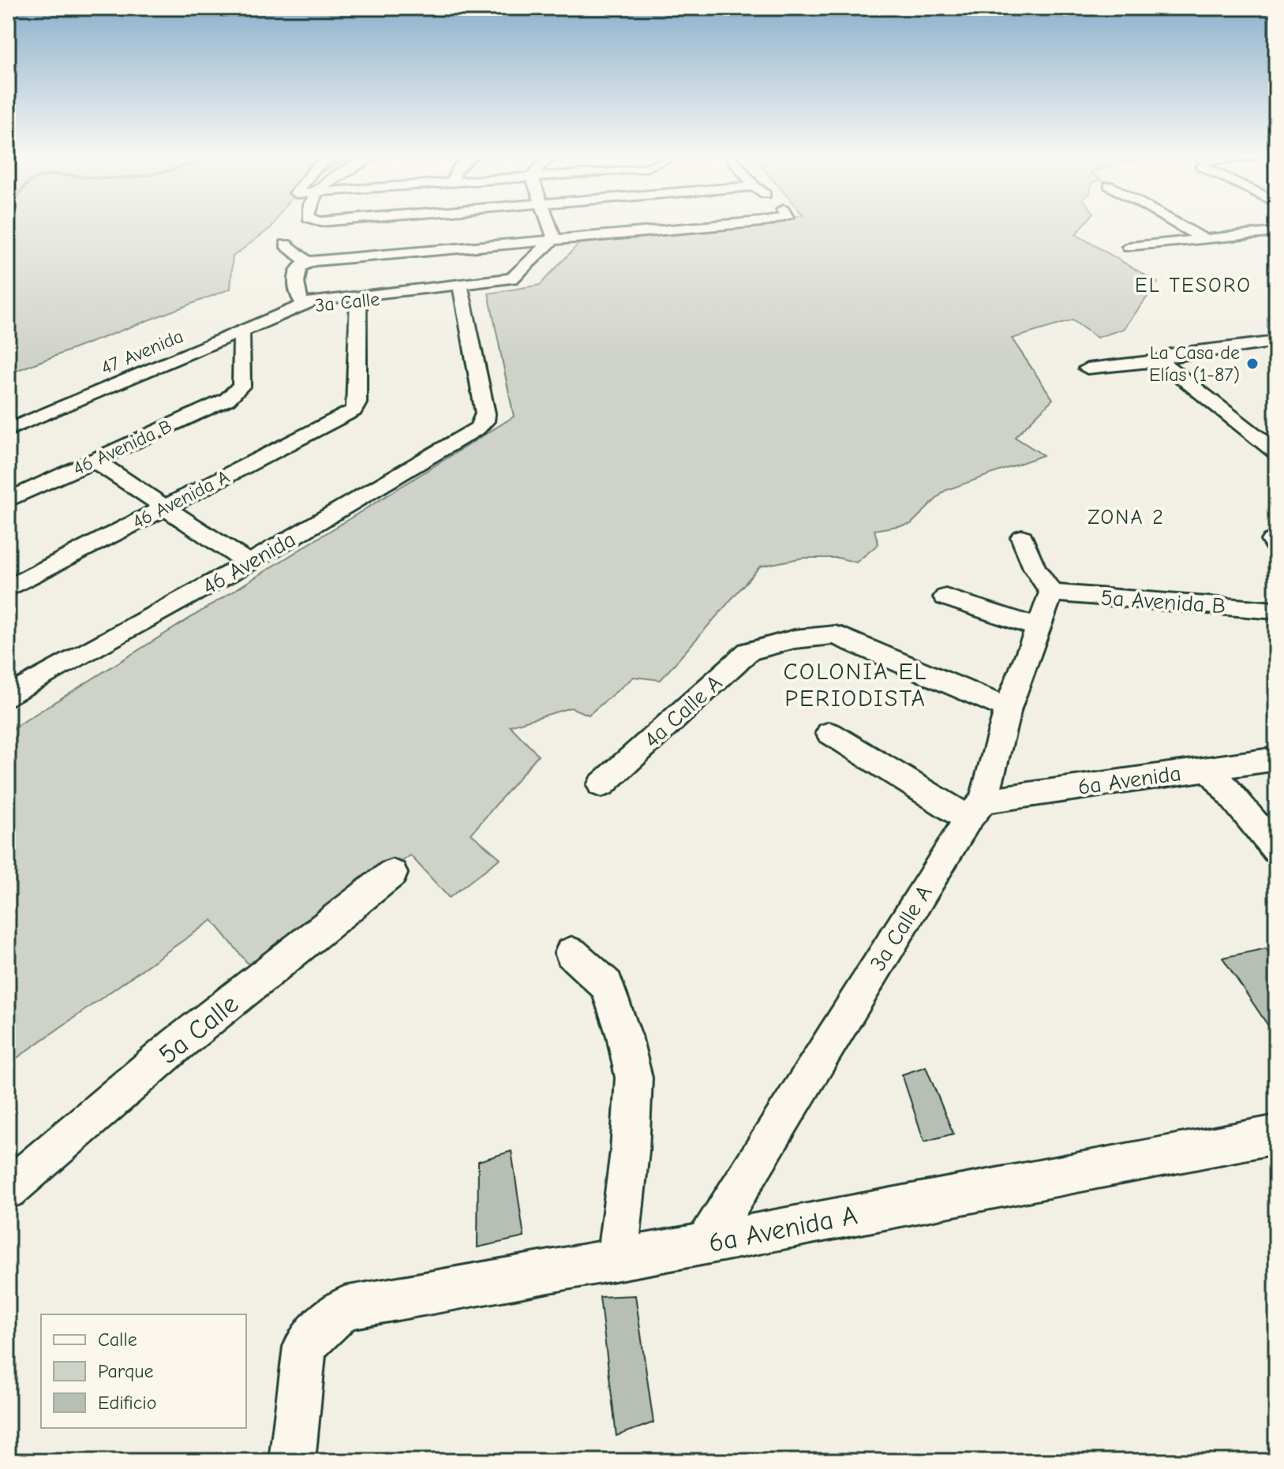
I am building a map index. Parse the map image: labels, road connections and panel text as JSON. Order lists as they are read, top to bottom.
{
  "streets": {
    "street": [
      "3a Calle",
      "47 Avenida",
      "46 Avenida B",
      "46 Avenida A",
      "46 Avenida",
      "5a Avenida B",
      "4a Calle A",
      "6a Avenida",
      "3a Calle A",
      "5a Calle",
      "6a Avenida A"
    ]
  },
  "crossings": [
    ["3a Calle", "47 Avenida"],
    ["3a Calle", "46 Avenida A"],
    ["3a Calle", "46 Avenida"],
    ["47 Avenida", "46 Avenida B"],
    ["5a Avenida B", "3a Calle A"],
    ["4a Calle A", "3a Calle A"],
    ["6a Avenida", "3a Calle A"],
    ["3a Calle A", "6a Avenida A"]
  ],
  "districts": ["EL TESORO", "ZONA 2", "COLONIA EL PERIODISTA"],
  "places": ["La Casa de Elías (1-87)"],
  "legend": ["Calle", "Parque", "Edificio"]
}
